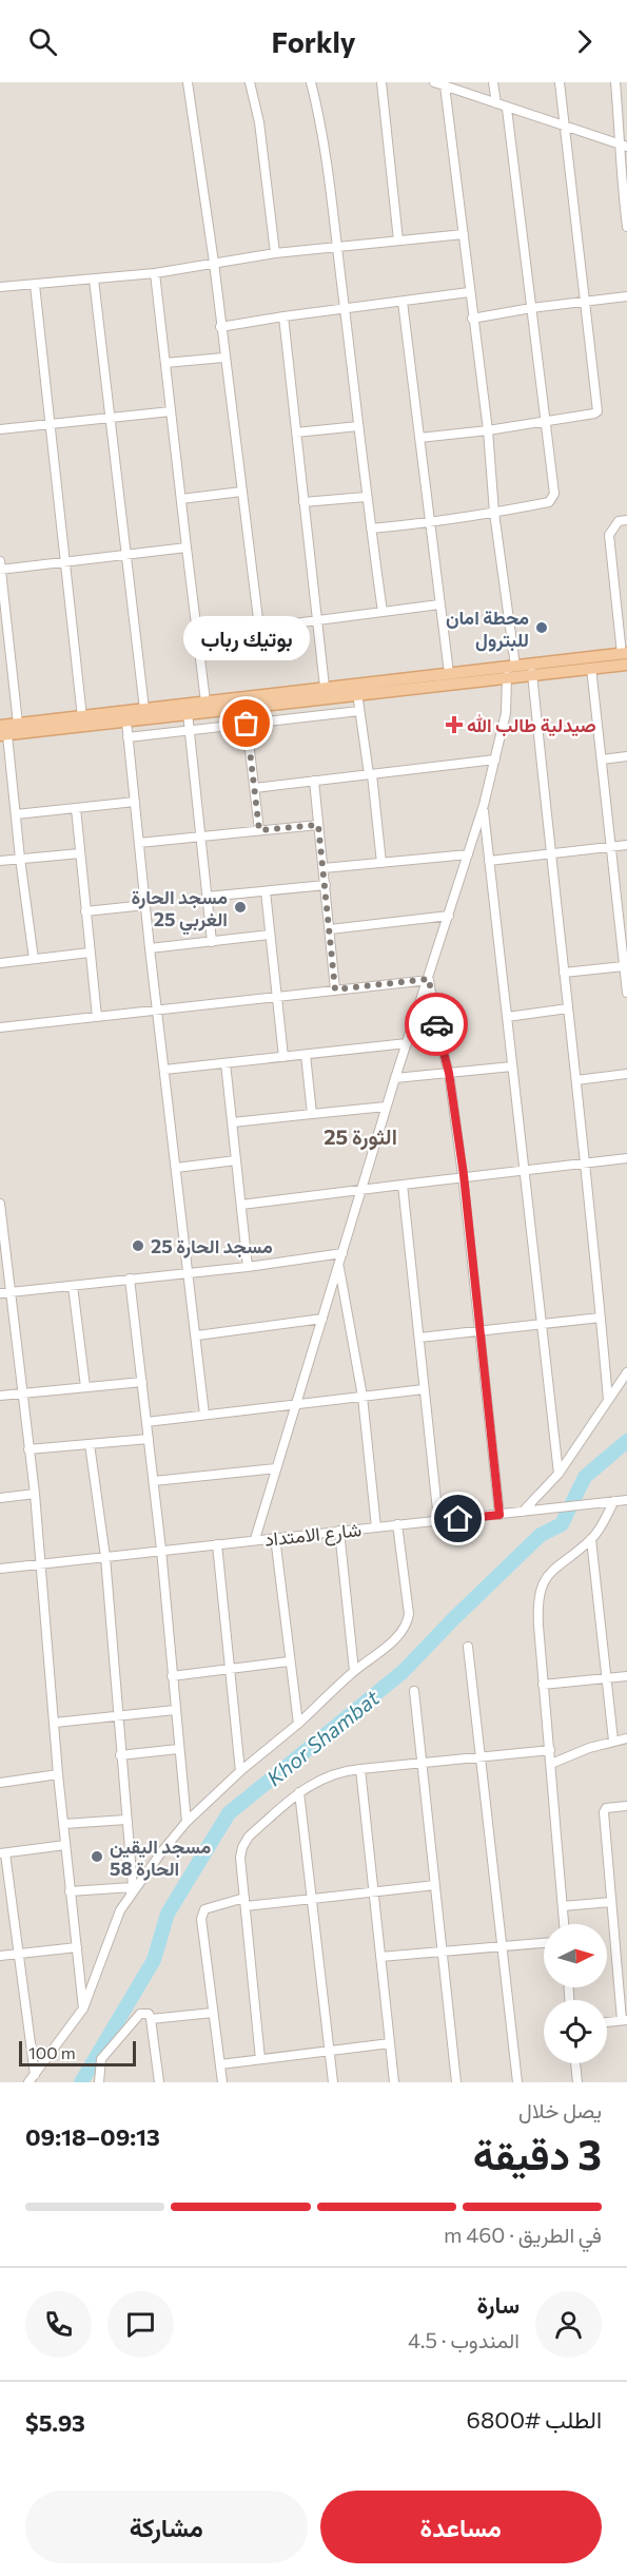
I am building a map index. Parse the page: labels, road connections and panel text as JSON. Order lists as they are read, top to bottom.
{
  "streets": {
    "street": ["شارع الامتداد"]
  },
  "districts": ["الثورة 25"],
  "water": ["Khor Shambat"],
  "places": {
    "other": [
      "محطة امان للبترول",
      "بوتيك رباب",
      "مسجد الحارة 25 الغربي",
      "مسجد الحارة 25",
      "مسجد اليقين الحارة 58"
    ],
    "health": ["صيدلية طالب الله"]
  },
  "scale_bar": "100 m",
  "north": "right",
  "page": {
    "header": "Forkly",
    "bubble": "بوتيك رباب",
    "scale": "100 m",
    "heading": ["3 دقيقة", "يصل خلال", "09:13–09:18"],
    "panel": [
      "سارة",
      "المندوب · 4.5",
      "الطلب #6800",
      "$5.93"
    ],
    "bar": "في الطريق · 460 m",
    "buttons": ["مساعدة", "مشاركة"]
  }
}
